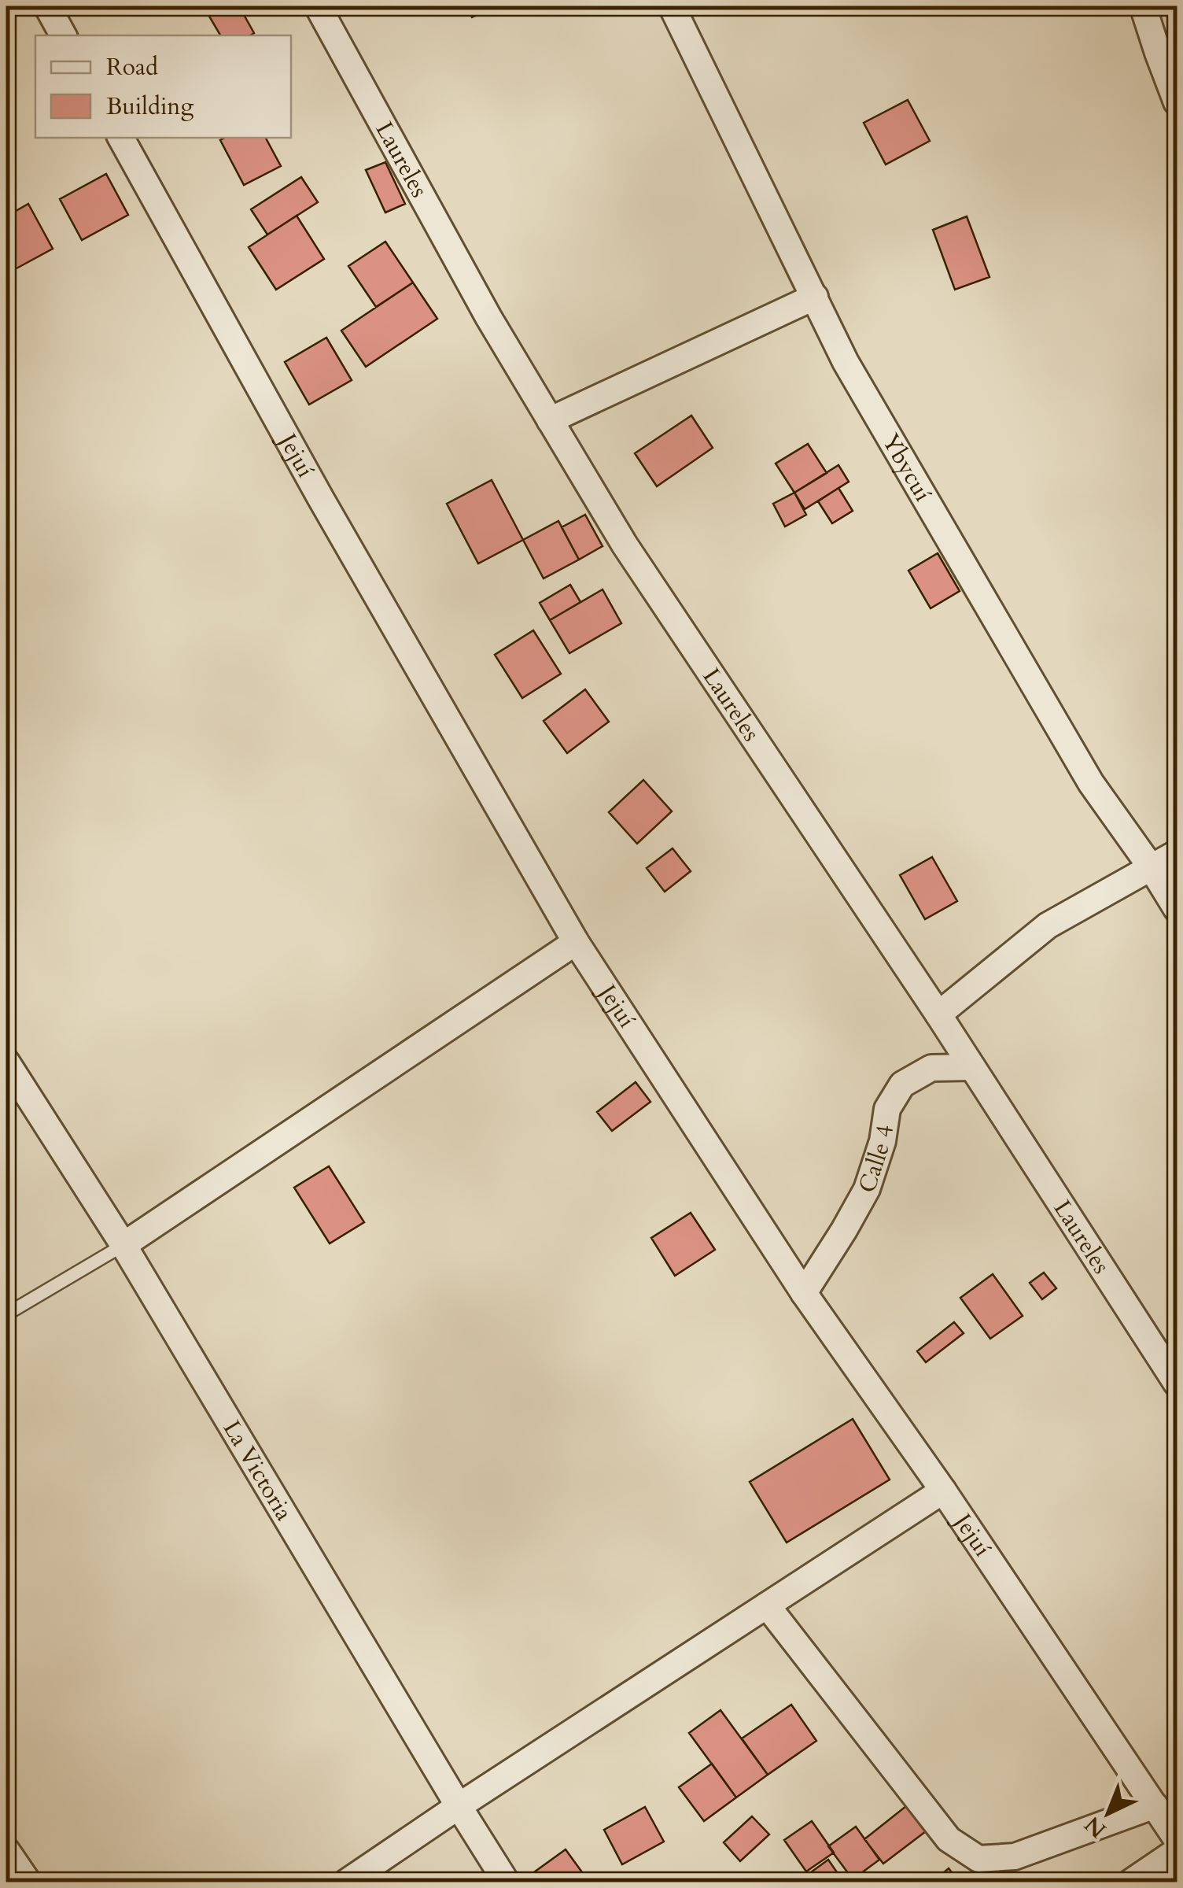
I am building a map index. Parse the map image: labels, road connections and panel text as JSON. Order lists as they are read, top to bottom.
{
  "streets": {
    "street": [
      "Laureles",
      "Jejuí",
      "Ybycuí",
      "Calle 4",
      "La Victoria"
    ]
  },
  "crossings": [
    ["Laureles", "Calle 4"],
    ["Jejuí", "Calle 4"]
  ],
  "legend": ["Road", "Building"],
  "north": "bottom left"
}
